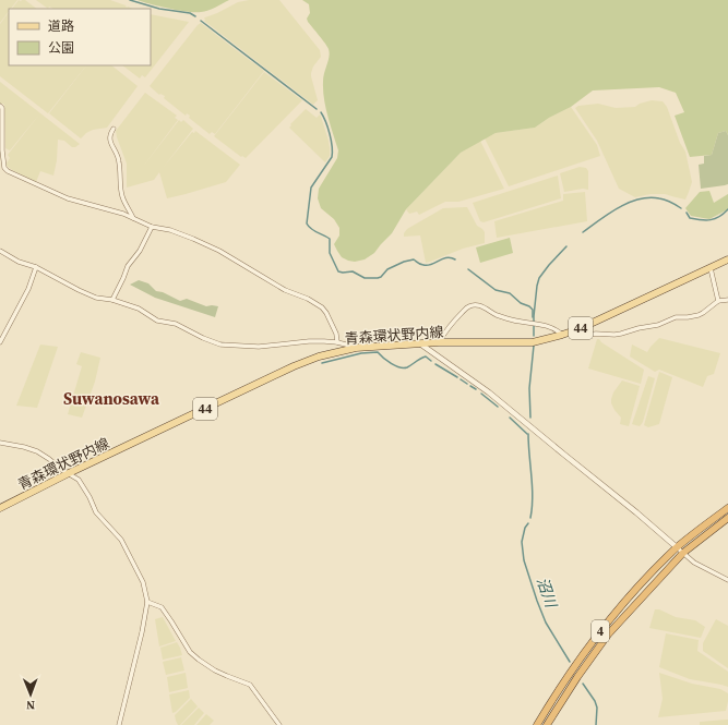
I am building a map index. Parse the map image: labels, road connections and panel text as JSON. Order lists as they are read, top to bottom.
{
  "streets": {
    "highway": ["4"],
    "main road": ["44", "青森環状野内線"]
  },
  "districts": ["Suwanosawa"],
  "water": ["沼川"],
  "legend": ["道路", "公園"],
  "north": "bottom"
}
